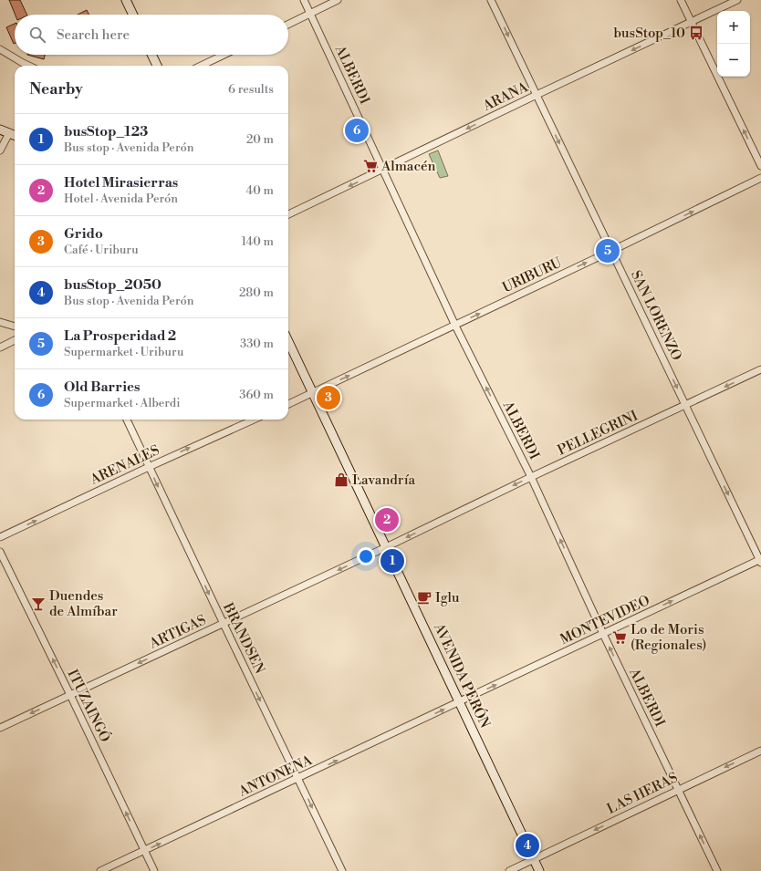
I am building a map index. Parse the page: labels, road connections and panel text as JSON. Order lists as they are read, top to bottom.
{
  "streets": {
    "main road": ["AVENIDA PERÓN"],
    "street": [
      "ALBERDI",
      "ARANA",
      "URIBURU",
      "SAN LORENZO",
      "PELLEGRINI",
      "ARENALES",
      "MONTEVIDEO",
      "ARTIGAS",
      "BRANDSEN",
      "ITUZAINGÓ",
      "ANTONENA",
      "LAS HERAS"
    ]
  },
  "crossings": [
    ["ALBERDI", "ARANA"],
    ["ALBERDI", "URIBURU"],
    ["ALBERDI", "PELLEGRINI"],
    ["ALBERDI", "MONTEVIDEO"],
    ["ALBERDI", "LAS HERAS"],
    ["ARANA", "SAN LORENZO"],
    ["URIBURU", "SAN LORENZO"],
    ["URIBURU", "AVENIDA PERÓN"],
    ["SAN LORENZO", "PELLEGRINI"],
    ["SAN LORENZO", "MONTEVIDEO"],
    ["PELLEGRINI", "ARTIGAS"],
    ["PELLEGRINI", "AVENIDA PERÓN"],
    ["ARENALES", "BRANDSEN"],
    ["MONTEVIDEO", "AVENIDA PERÓN"],
    ["MONTEVIDEO", "ANTONENA"],
    ["ARTIGAS", "BRANDSEN"],
    ["ARTIGAS", "AVENIDA PERÓN"],
    ["ARTIGAS", "ITUZAINGÓ"],
    ["BRANDSEN", "ANTONENA"],
    ["AVENIDA PERÓN", "ANTONENA"],
    ["AVENIDA PERÓN", "LAS HERAS"],
    ["ITUZAINGÓ", "ANTONENA"]
  ],
  "one_way": [
    "ALBERDI",
    "ARANA",
    "URIBURU",
    "SAN LORENZO",
    "PELLEGRINI",
    "ARENALES",
    "MONTEVIDEO",
    "ARTIGAS",
    "BRANDSEN",
    "ITUZAINGÓ",
    "ANTONENA",
    "LAS HERAS"
  ],
  "places": {
    "bus stop": ["busStop_10"],
    "supermarket": ["Almacén", "Lo de Moris (Regionales)"],
    "shop": ["Lavandría"],
    "cafe": ["Iglu"],
    "bar": ["Duendes de Almíbar"]
  },
  "page": {
    "map_buttons": ["+", "−"],
    "search": "Search here",
    "heading": ["Nearby", "6 results"],
    "list": [
      {
        "mark": "1",
        "name": "busStop_123",
        "note": "Bus stop · Avenida Perón",
        "value": "20 m"
      },
      {
        "mark": "2",
        "name": "Hotel Mirasierras",
        "note": "Hotel · Avenida Perón",
        "value": "40 m"
      },
      {
        "mark": "3",
        "name": "Grido",
        "note": "Café · Uriburu",
        "value": "140 m"
      },
      {
        "mark": "4",
        "name": "busStop_2050",
        "note": "Bus stop · Avenida Perón",
        "value": "280 m"
      },
      {
        "mark": "5",
        "name": "La Prosperidad 2",
        "note": "Supermarket · Uriburu",
        "value": "330 m"
      },
      {
        "mark": "6",
        "name": "Old Barries",
        "note": "Supermarket · Alberdi",
        "value": "360 m"
      }
    ],
    "pins": [
      "6",
      "5",
      "3",
      "2",
      "1",
      "4"
    ]
  }
}
